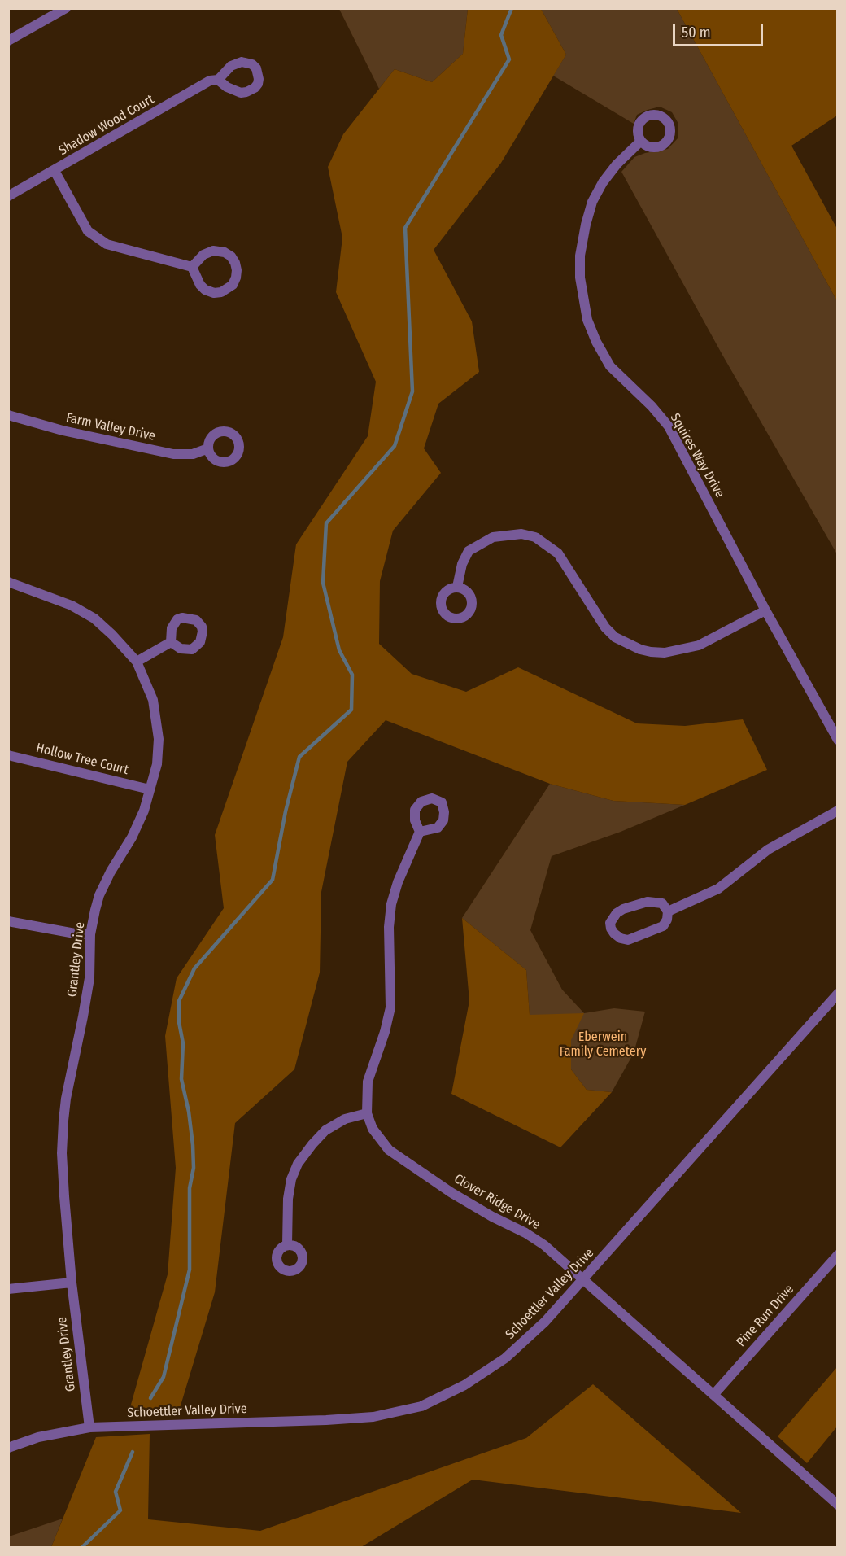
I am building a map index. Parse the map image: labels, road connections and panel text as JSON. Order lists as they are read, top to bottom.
{
  "streets": {
    "street": [
      "Shadow Wood Court",
      "Farm Valley Drive",
      "Squires Way Drive",
      "Hollow Tree Court",
      "Grantley Drive",
      "Clover Ridge Drive",
      "Schoettler Valley Drive",
      "Pine Run Drive"
    ]
  },
  "crossings": [
    ["Hollow Tree Court", "Grantley Drive"],
    ["Grantley Drive", "Schoettler Valley Drive"],
    ["Clover Ridge Drive", "Schoettler Valley Drive"],
    ["Clover Ridge Drive", "Pine Run Drive"]
  ],
  "parks": ["Eberwein Family Cemetery"],
  "scale_bar": "50 m"
}
